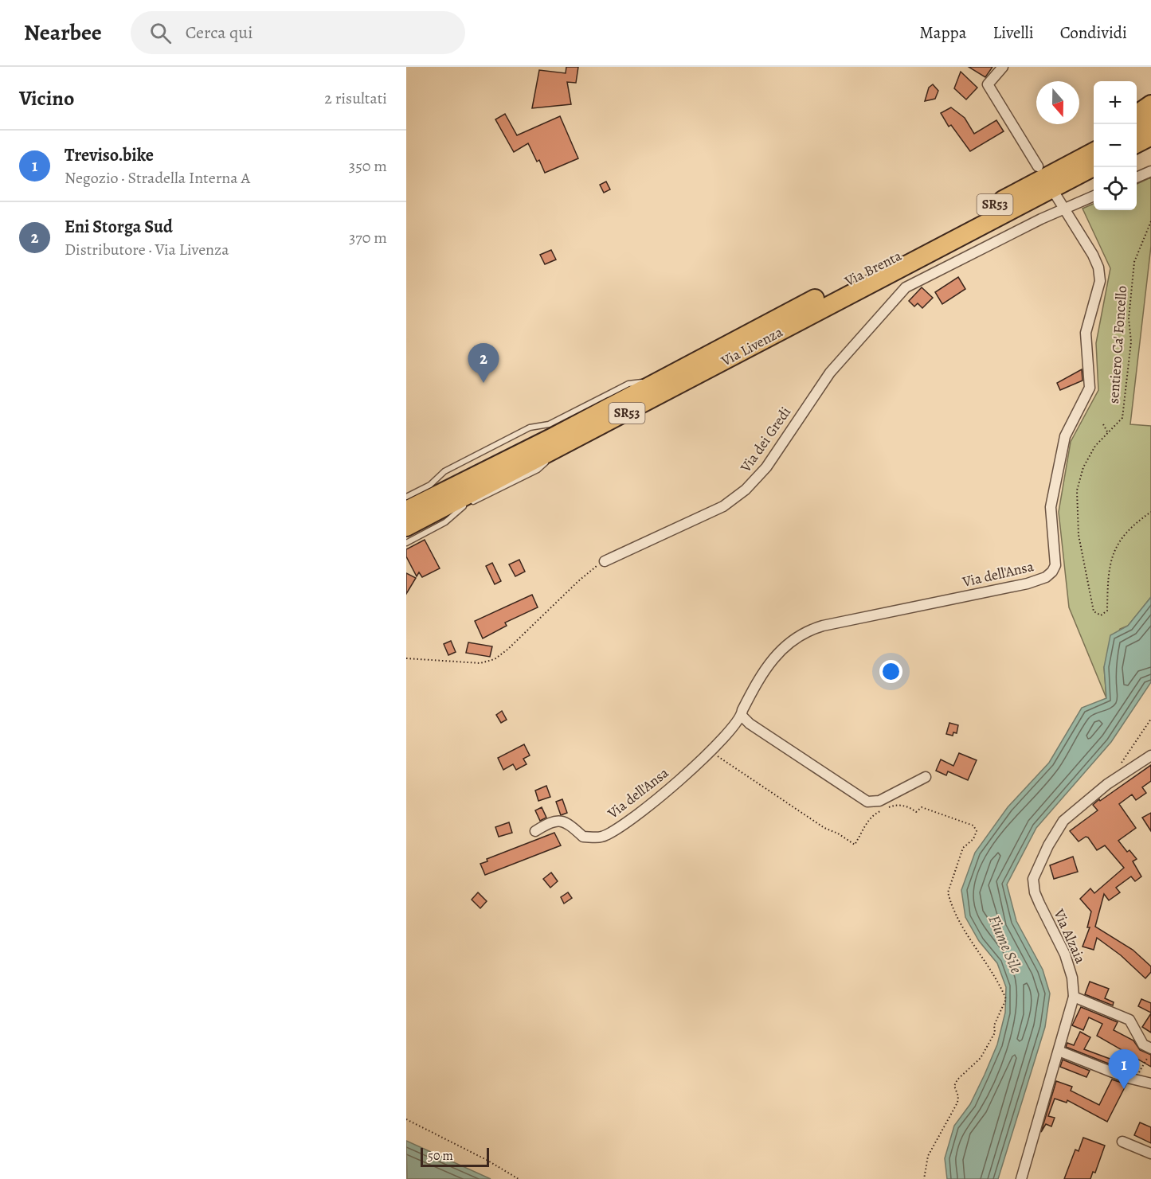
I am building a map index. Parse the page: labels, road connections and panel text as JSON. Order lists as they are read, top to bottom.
{
  "streets": {
    "highway": ["SR53", "Via Brenta", "Via Livenza"],
    "street": ["Via dei Gredi", "Via dell'Ansa", "Via Alzaia"],
    "path": ["sentiero Ca' Foncello"]
  },
  "crossings": [
    ["Via Brenta", "Via Livenza"],
    ["Via dei Gredi", "Via dell'Ansa"]
  ],
  "water": ["Fiume Sile"],
  "scale_bar": "50 m",
  "north": "bottom",
  "page": {
    "header": "Nearbee",
    "search": "Cerca qui",
    "nav": ["Mappa", "Livelli", "Condividi"],
    "heading": ["Vicino", "2 risultati"],
    "map_buttons": ["+", "−"],
    "list": [
      {
        "mark": "1",
        "name": "Treviso.bike",
        "note": "Negozio · Stradella Interna A",
        "value": "350 m"
      },
      {
        "mark": "2",
        "name": "Eni Storga Sud",
        "note": "Distributore · Via Livenza",
        "value": "370 m"
      }
    ],
    "pins": ["2", "1"],
    "scale": "50 m"
  }
}
